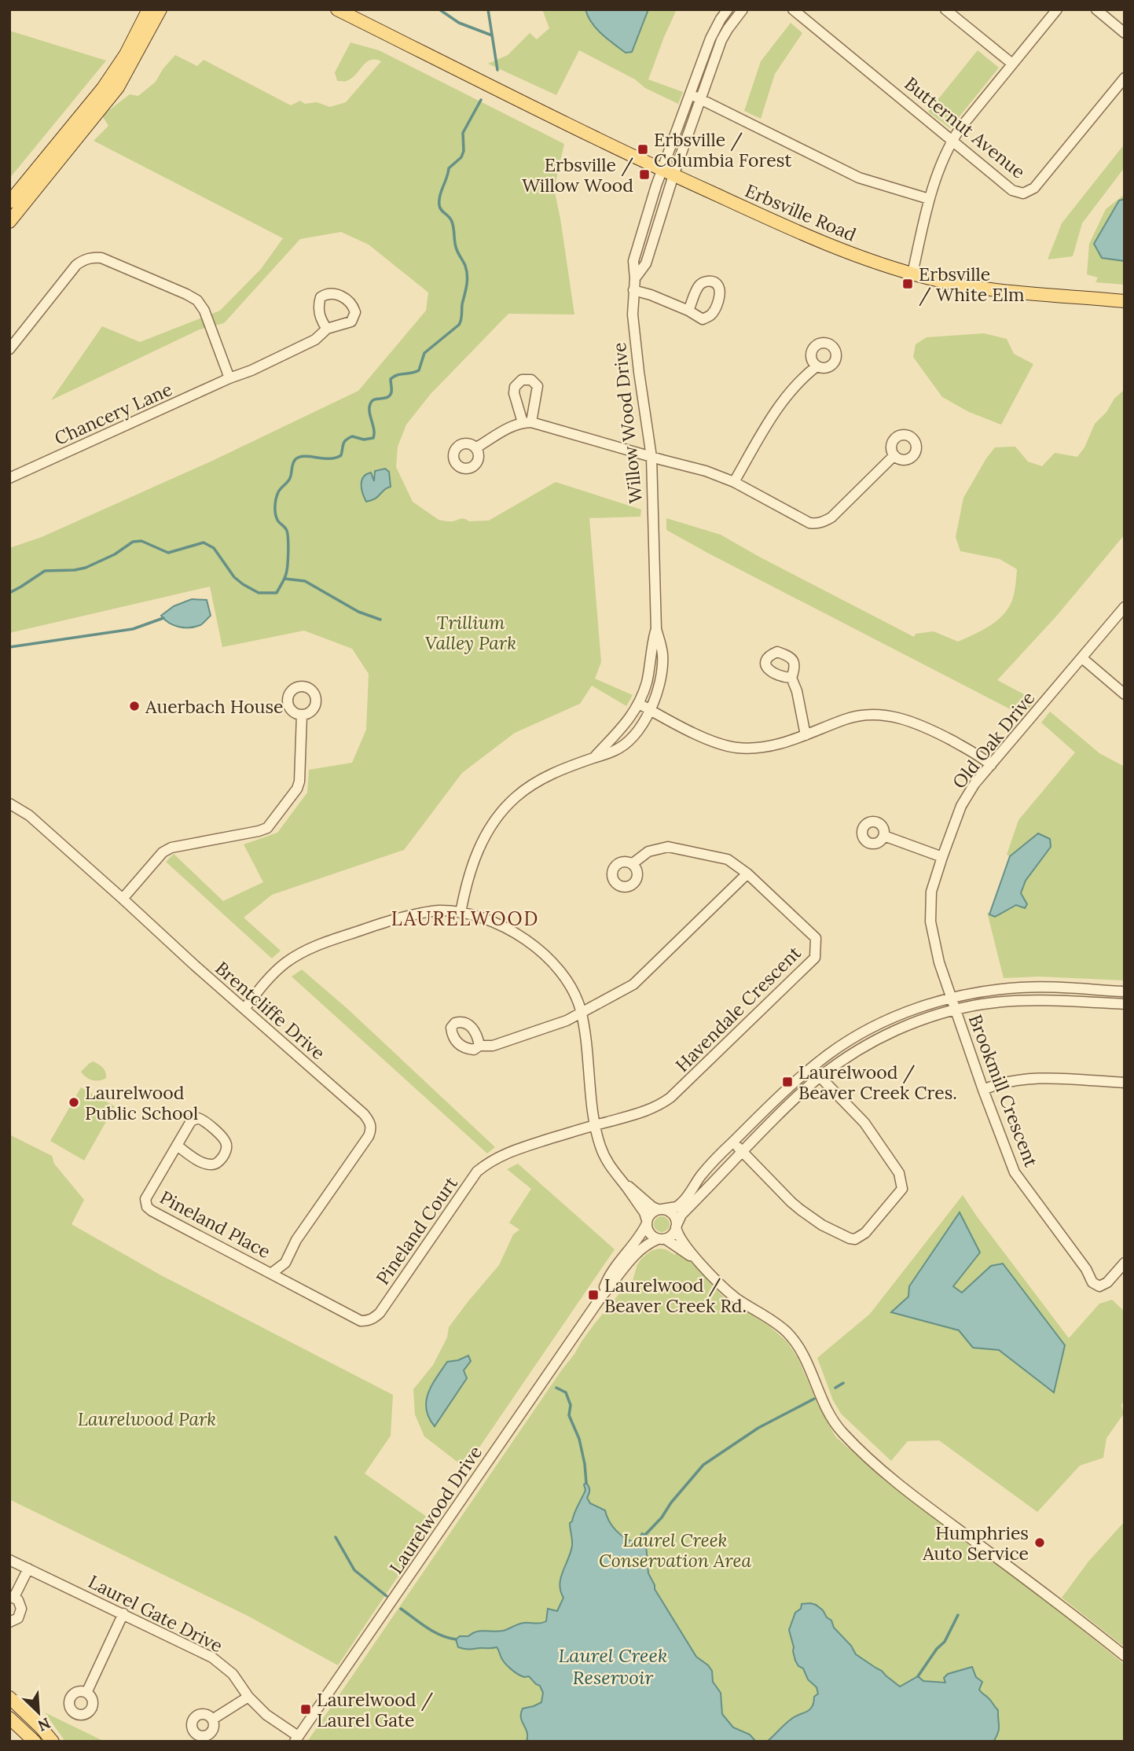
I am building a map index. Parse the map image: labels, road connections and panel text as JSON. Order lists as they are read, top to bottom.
{
  "streets": {
    "main road": ["Erbsville Road"],
    "street": [
      "Butternut Avenue",
      "Chancery Lane",
      "Willow Wood Drive",
      "Old Oak Drive",
      "Havendale Crescent",
      "Brentcliffe Drive",
      "Brookmill Crescent",
      "Pineland Place",
      "Pineland Court",
      "Laurelwood Drive",
      "Laurel Gate Drive"
    ]
  },
  "crossings": [
    ["Erbsville Road", "Willow Wood Drive"],
    ["Old Oak Drive", "Brookmill Crescent"],
    ["Havendale Crescent", "Pineland Court"],
    ["Brentcliffe Drive", "Pineland Place"],
    ["Brentcliffe Drive", "Pineland Court"],
    ["Pineland Place", "Pineland Court"],
    ["Laurelwood Drive", "Laurel Gate Drive"]
  ],
  "districts": ["LAURELWOOD"],
  "water": ["Laurel Creek Reservoir"],
  "parks": ["Trillium Valley Park", "Laurelwood Park", "Laurel Creek Conservation Area"],
  "places": {
    "transit": [
      "Erbsville / Columbia Forest",
      "Erbsville / Willow Wood",
      "Erbsville / White Elm",
      "Laurelwood / Beaver Creek Cres.",
      "Laurelwood / Beaver Creek Rd.",
      "Laurelwood / Laurel Gate"
    ],
    "other": ["Auerbach House", "Laurelwood Public School", "Humphries Auto Service"]
  },
  "north": "bottom right"
}
